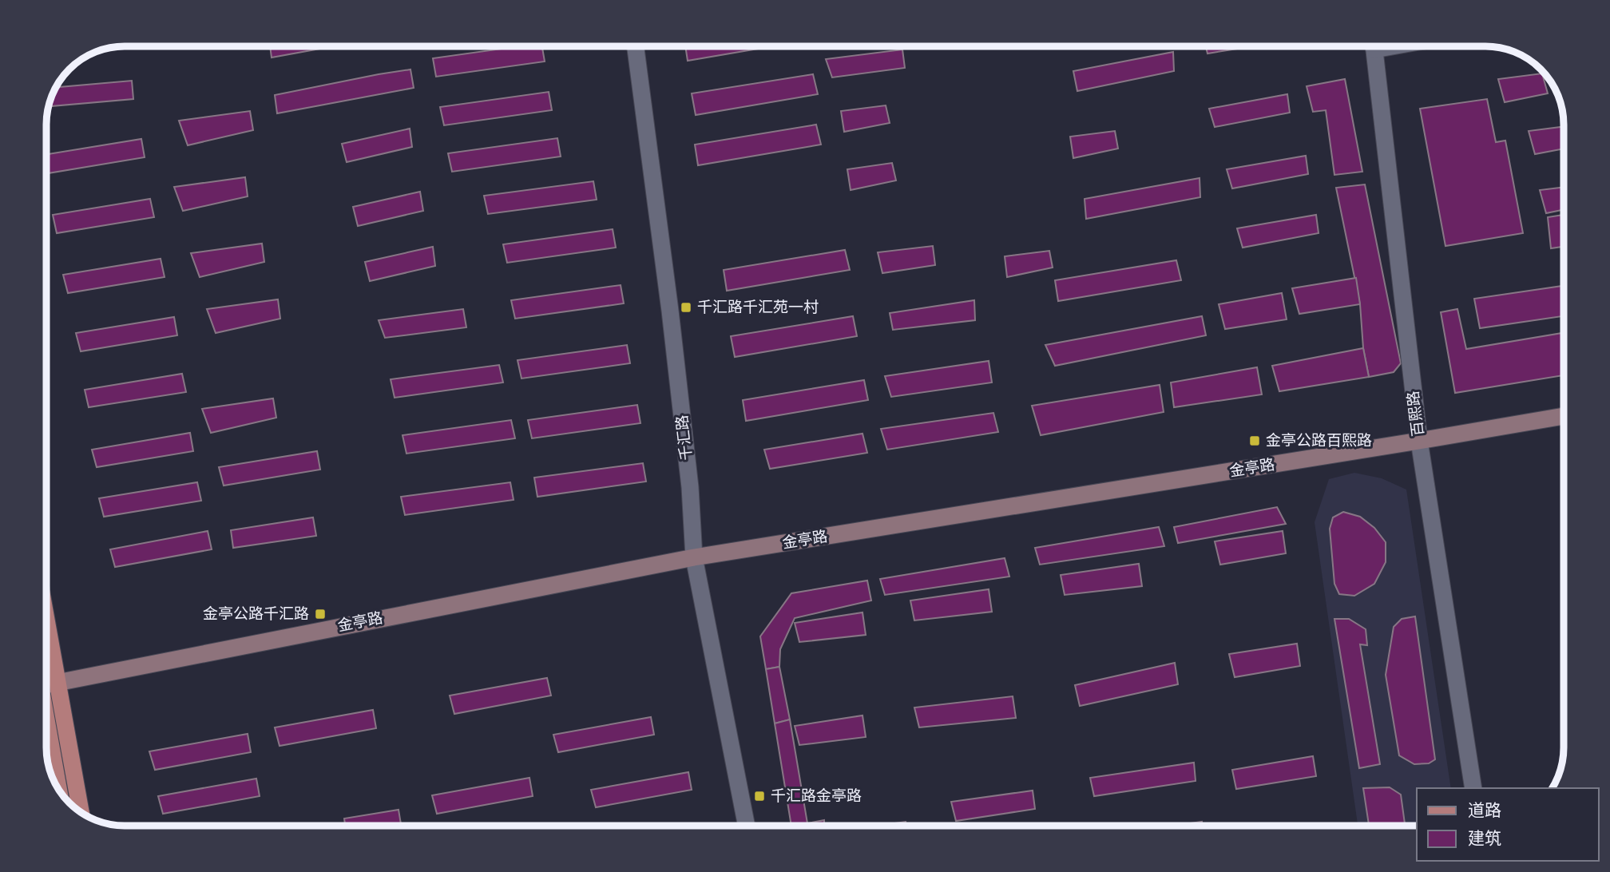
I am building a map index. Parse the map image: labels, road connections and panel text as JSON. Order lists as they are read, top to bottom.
{
  "streets": {
    "main road": ["金亭路"],
    "street": ["百熙路", "千汇路"]
  },
  "crossings": [
    ["百熙路", "金亭路"],
    ["千汇路", "金亭路"]
  ],
  "places": {
    "transit": [
      "千汇路千汇苑一村",
      "金亭公路百熙路",
      "金亭公路千汇路",
      "千汇路金亭路"
    ]
  },
  "legend": ["道路", "建筑"]
}
